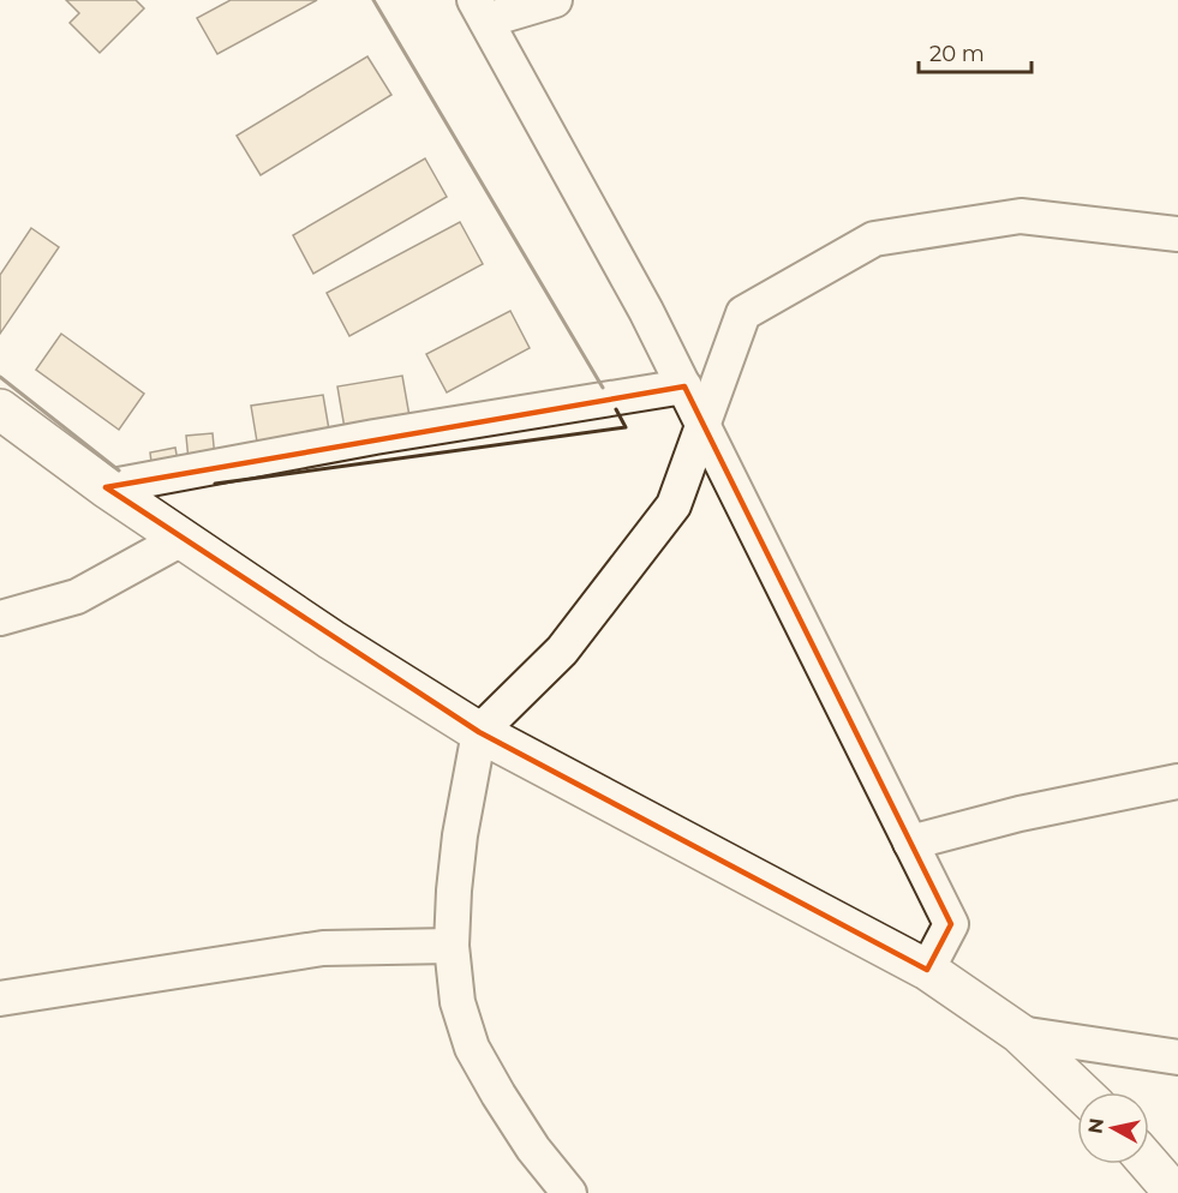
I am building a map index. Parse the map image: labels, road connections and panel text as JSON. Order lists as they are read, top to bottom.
{
  "scale_bar": "20 m",
  "north": "left"
}
